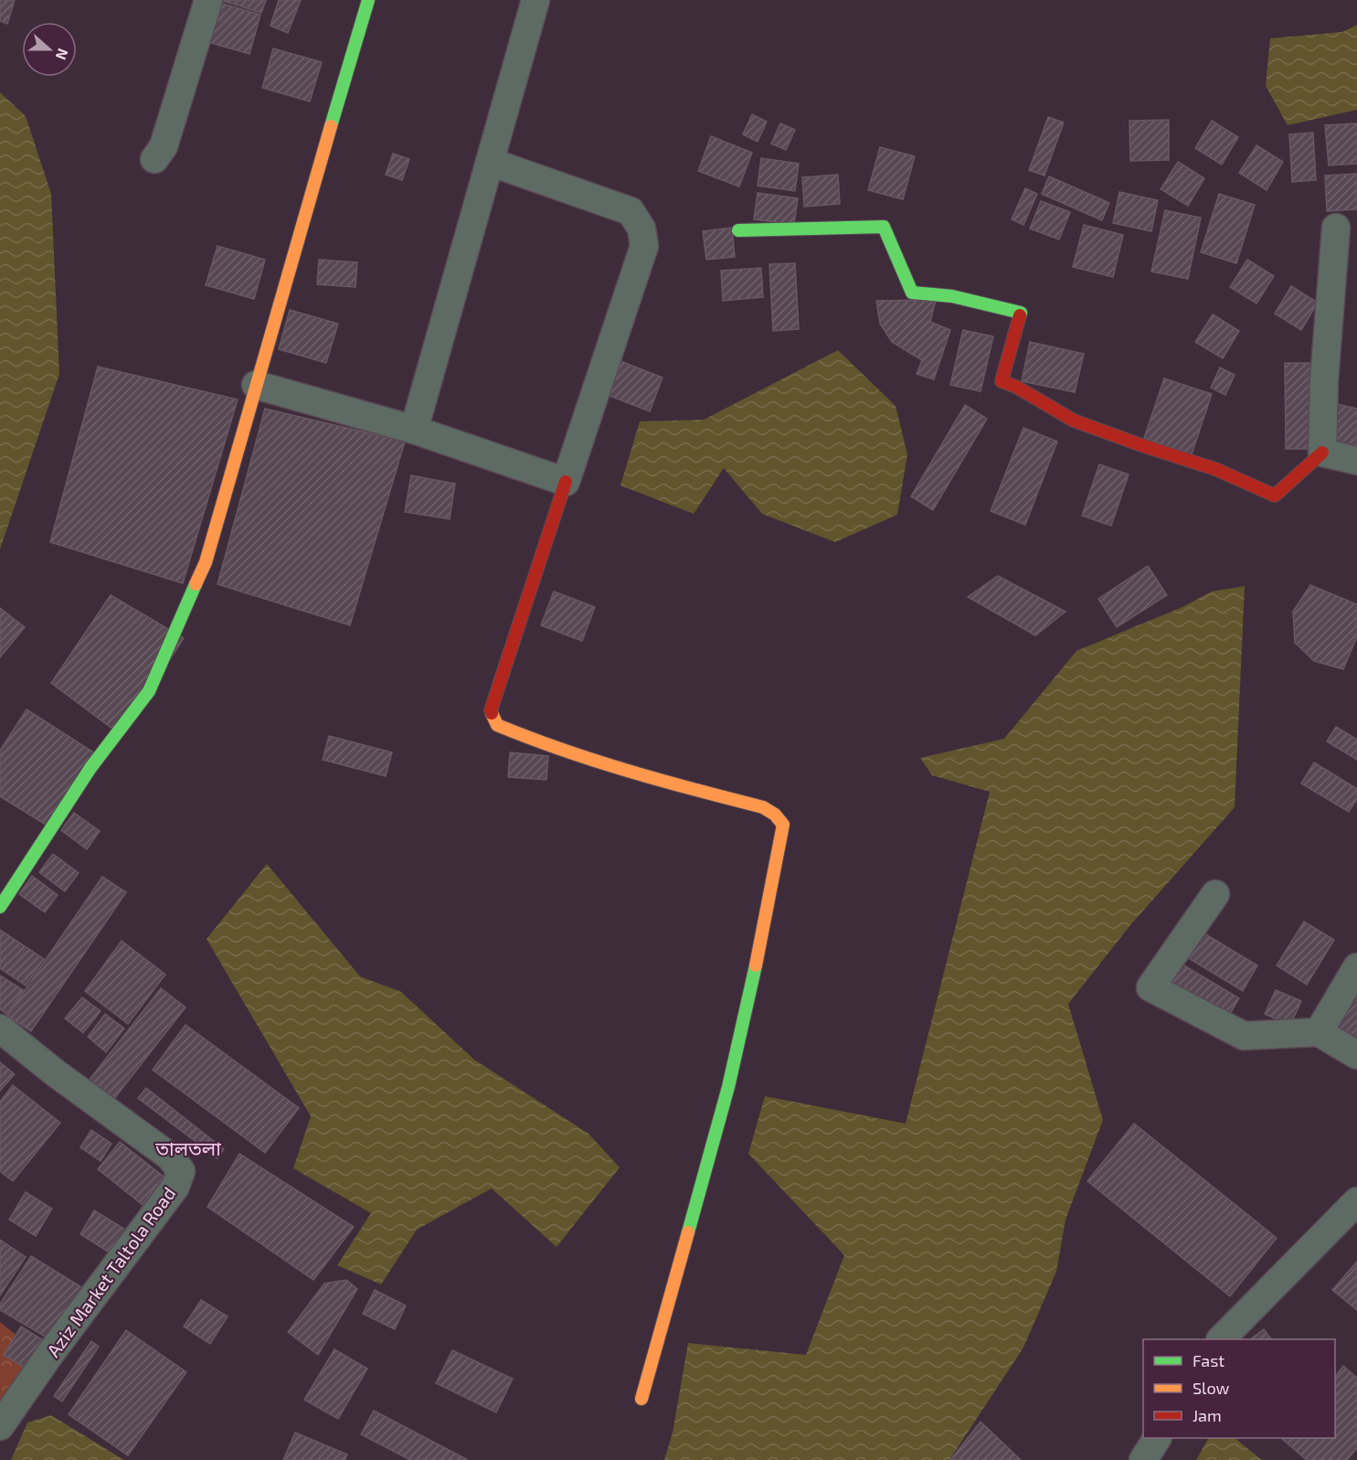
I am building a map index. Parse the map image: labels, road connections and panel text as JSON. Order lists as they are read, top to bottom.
{
  "streets": {
    "street": ["Aziz Market Taltola Road"]
  },
  "districts": ["তালতলা"],
  "legend": ["Fast", "Slow", "Jam"],
  "north": "right"
}
